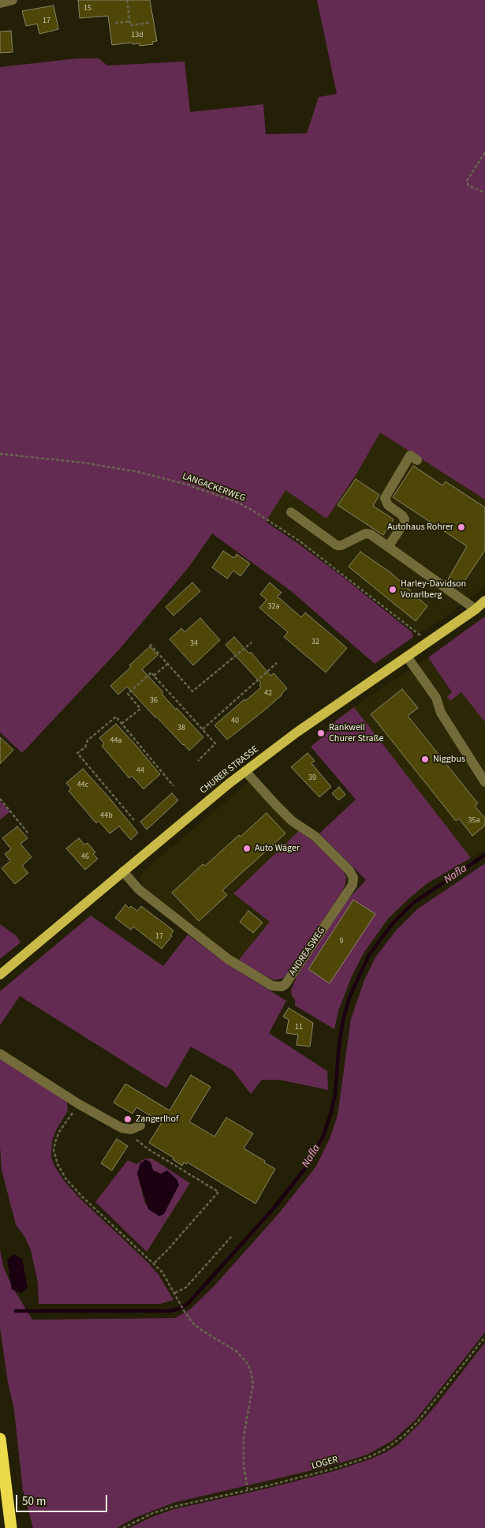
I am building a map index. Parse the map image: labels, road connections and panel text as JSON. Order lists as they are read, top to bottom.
{
  "streets": {
    "main road": ["CHURER STRASSE"],
    "street": ["ANDREASWEG"],
    "path": ["LANGACKERWEG", "LOGER"]
  },
  "crossings": [
    ["LANGACKERWEG", "CHURER STRASSE"],
    ["CHURER STRASSE", "ANDREASWEG"]
  ],
  "water": ["Nafla"],
  "places": [
    "Autohaus Rohrer",
    "Harley-Davidson Vorarlberg",
    "Rankweil Churer Straße",
    "Niggbus",
    "Auto Wäger",
    "Zangerlhof"
  ],
  "house_numbers": [
    "15",
    "17",
    "13d",
    "32a",
    "32",
    "34",
    "42",
    "36",
    "40",
    "38",
    "44a",
    "44",
    "39",
    "44c",
    "44b",
    "35a",
    "46",
    "17",
    "9",
    "11"
  ],
  "scale_bar": "50 m"
}
